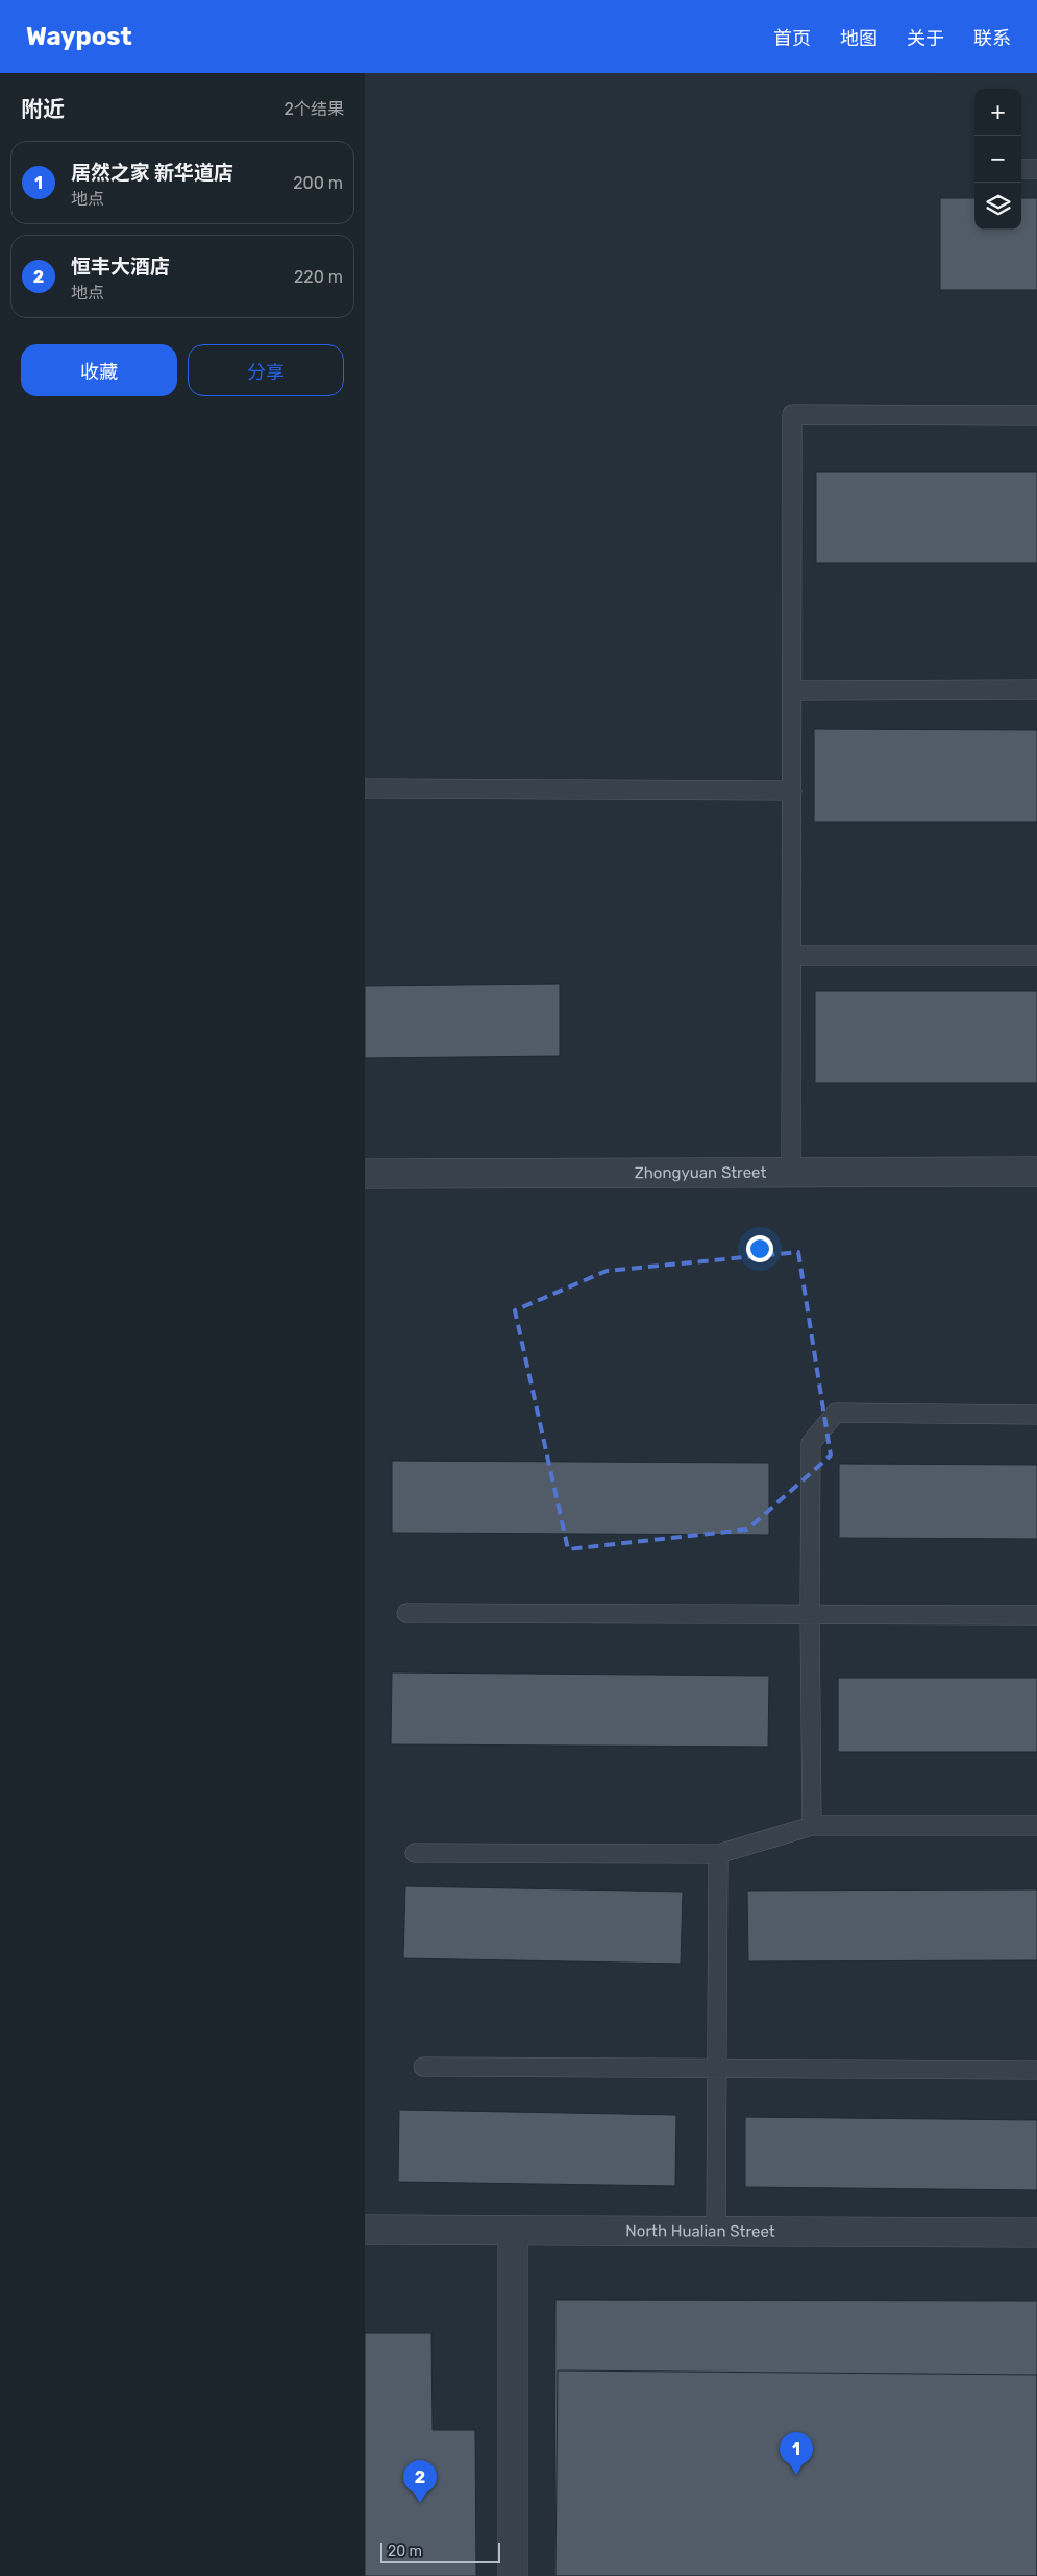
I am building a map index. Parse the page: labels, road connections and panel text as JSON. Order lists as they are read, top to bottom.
{
  "streets": {
    "street": ["Zhongyuan Street", "North Hualian Street"]
  },
  "scale_bar": "20 m",
  "page": {
    "header": "Waypost",
    "nav": [
      "首页",
      "地图",
      "关于",
      "联系"
    ],
    "heading": ["附近", "2个结果"],
    "map_buttons": ["+", "−"],
    "list": [
      {
        "mark": "1",
        "name": "居然之家 新华道店",
        "note": "地点",
        "value": "200 m"
      },
      {
        "mark": "2",
        "name": "恒丰大酒店",
        "note": "地点",
        "value": "220 m"
      }
    ],
    "buttons": ["收藏", "分享"],
    "pins": ["1", "2"],
    "scale": "20 m"
  }
}
